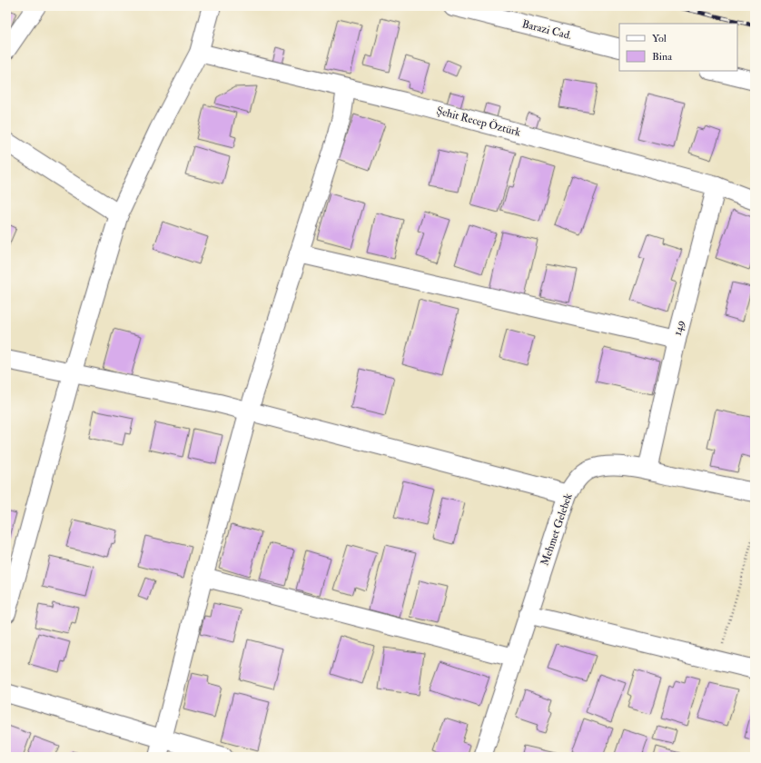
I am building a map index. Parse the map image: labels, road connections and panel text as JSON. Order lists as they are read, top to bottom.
{
  "streets": {
    "street": [
      "Barazi Cad.",
      "Şehit Recep Öztürk",
      "149",
      "Mehmet Gelebek"
    ]
  },
  "crossings": [
    ["Şehit Recep Öztürk", "149"],
    ["149", "Mehmet Gelebek"]
  ],
  "legend": ["Yol", "Bina"]
}
